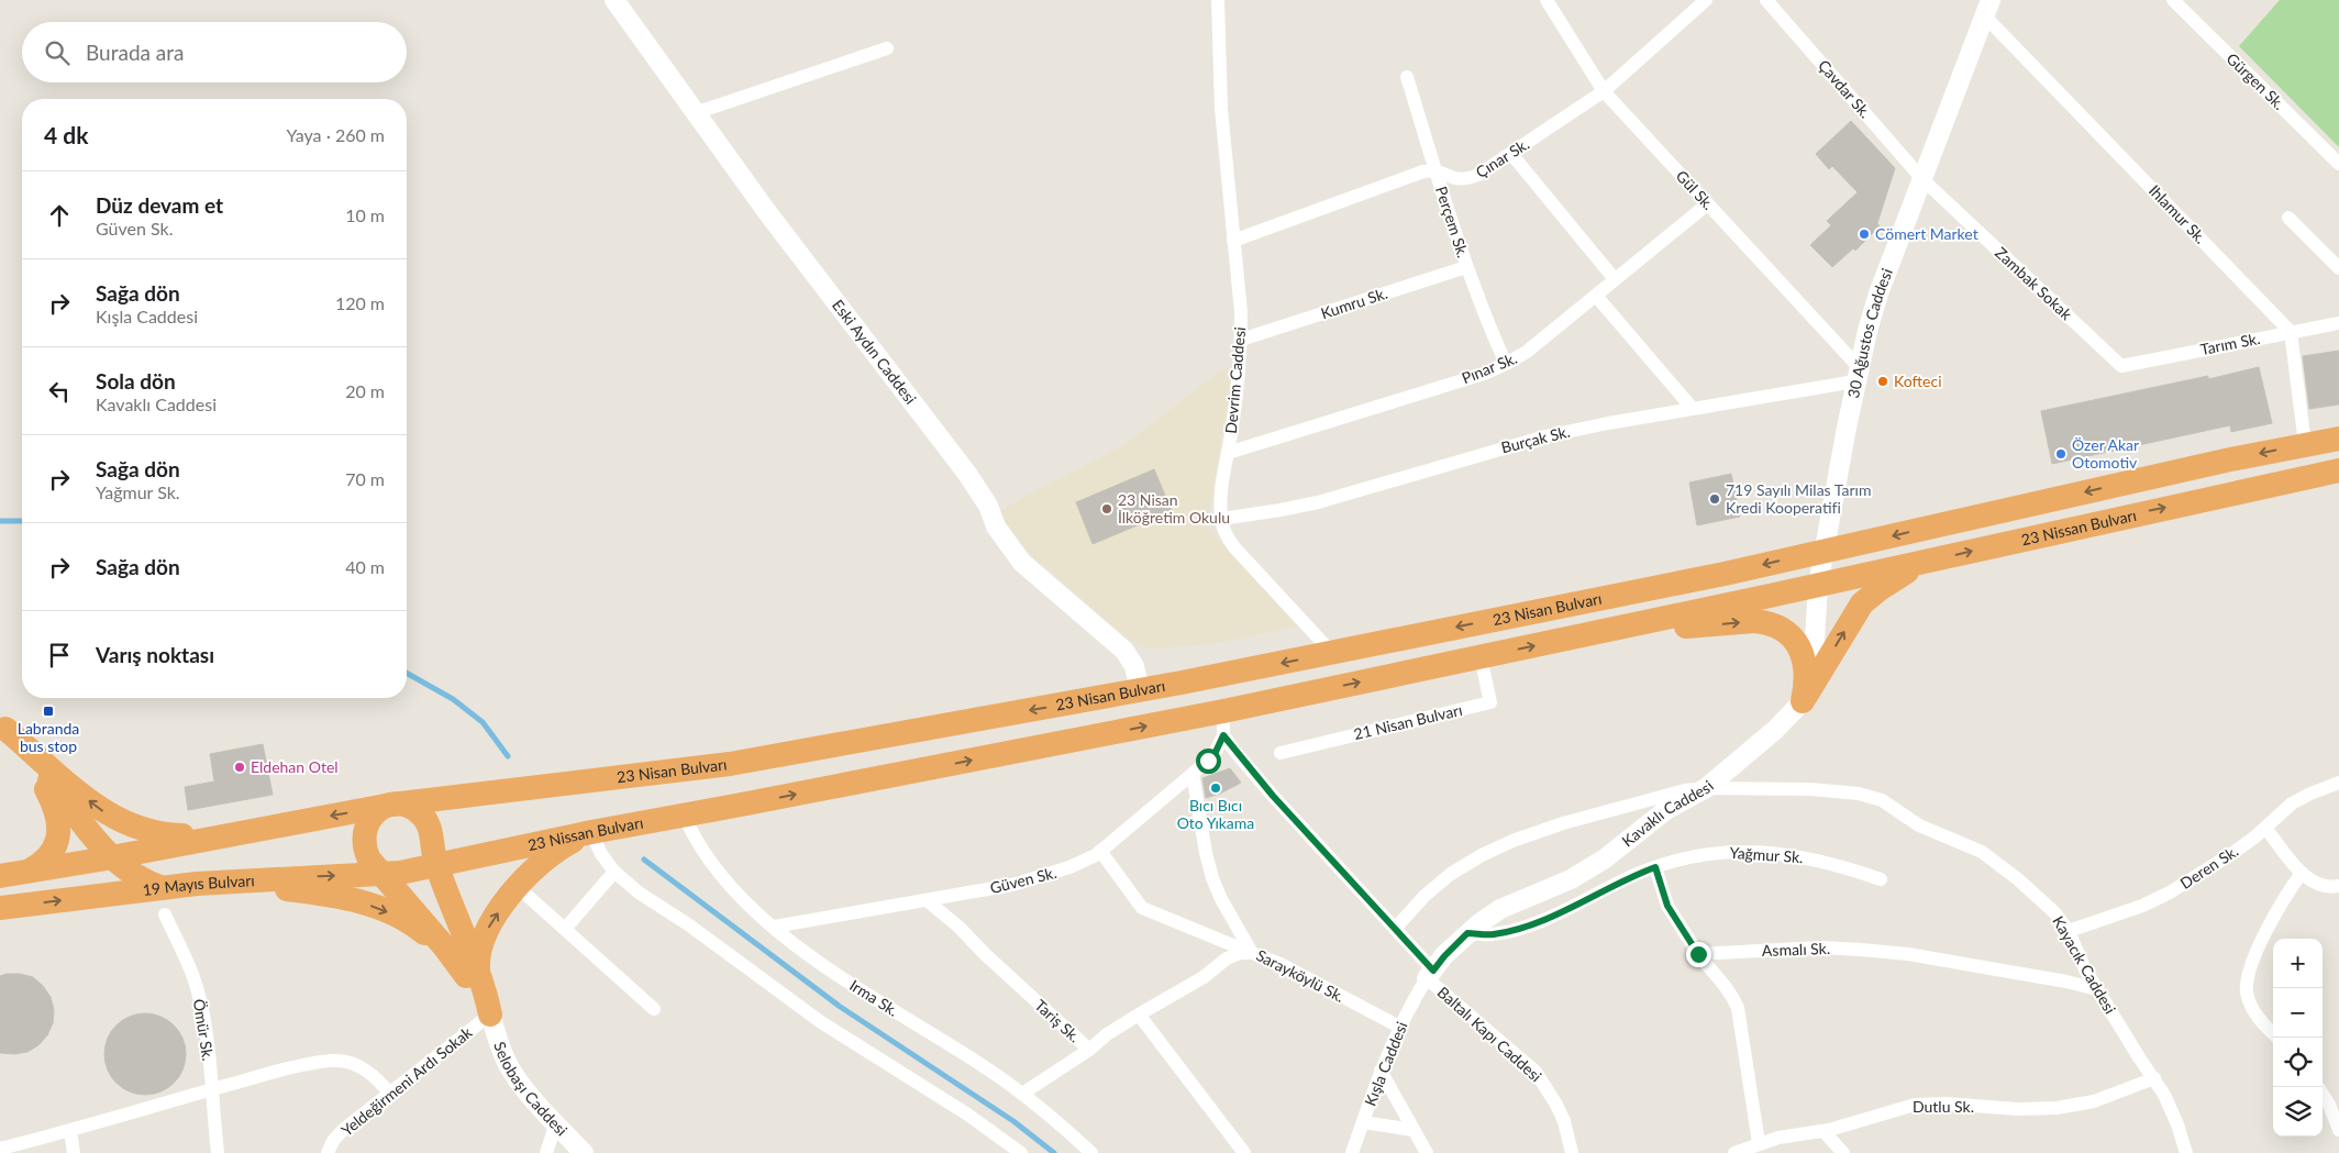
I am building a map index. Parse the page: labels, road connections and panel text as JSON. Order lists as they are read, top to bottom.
{
  "streets": {
    "highway": ["23 Nissan Bulvarı", "23 Nisan Bulvarı", "19 Mayıs Bulvarı"],
    "street": [
      "Gürgen Sk.",
      "Çavdar Sk.",
      "Çınar Sk.",
      "Gül Sk.",
      "Ihlamur Sk.",
      "Perçem Sk.",
      "Zambak Sokak",
      "Kumru Sk.",
      "30 Ağustos Caddesi",
      "Tarım Sk.",
      "Eski Aydın Caddesi",
      "Pınar Sk.",
      "Devrim Caddesi",
      "Burçak Sk.",
      "21 Nisan Bulvarı",
      "Kavaklı Caddesi",
      "Yağmur Sk.",
      "Deren Sk.",
      "Güven Sk.",
      "Asmalı Sk.",
      "Kayacık Caddesi",
      "Sarayköylü Sk.",
      "Irma Sk.",
      "Tariş Sk.",
      "Ömür Sk.",
      "Baltalı Kapı Caddesi",
      "Kışla Caddesi",
      "Yeldeğirmeni Ardı Sokak",
      "Selobaşı Caddesi",
      "Dutlu Sk."
    ]
  },
  "crossings": [
    ["Çavdar Sk.", "Zambak Sokak"],
    ["Çavdar Sk.", "30 Ağustos Caddesi"],
    ["Çınar Sk.", "Gül Sk."],
    ["Çınar Sk.", "Perçem Sk."],
    ["Gül Sk.", "30 Ağustos Caddesi"],
    ["Gül Sk.", "Pınar Sk."],
    ["Gül Sk.", "Burçak Sk."],
    ["Ihlamur Sk.", "30 Ağustos Caddesi"],
    ["Ihlamur Sk.", "Tarım Sk."],
    ["Perçem Sk.", "Kumru Sk."],
    ["Perçem Sk.", "Pınar Sk."],
    ["Zambak Sokak", "30 Ağustos Caddesi"],
    ["Zambak Sokak", "Tarım Sk."],
    ["Kumru Sk.", "Devrim Caddesi"],
    ["30 Ağustos Caddesi", "Burçak Sk."],
    ["30 Ağustos Caddesi", "23 Nissan Bulvarı"],
    ["30 Ağustos Caddesi", "23 Nisan Bulvarı"],
    ["30 Ağustos Caddesi", "Kavaklı Caddesi"],
    ["Eski Aydın Caddesi", "23 Nisan Bulvarı"],
    ["Pınar Sk.", "Devrim Caddesi"],
    ["Devrim Caddesi", "Burçak Sk."],
    ["Devrim Caddesi", "23 Nisan Bulvarı"],
    ["23 Nissan Bulvarı", "23 Nisan Bulvarı"],
    ["23 Nissan Bulvarı", "Kavaklı Caddesi"],
    ["23 Nissan Bulvarı", "Irma Sk."],
    ["23 Nisan Bulvarı", "19 Mayıs Bulvarı"],
    ["Kavaklı Caddesi", "Yağmur Sk."],
    ["Kavaklı Caddesi", "Kayacık Caddesi"],
    ["Kavaklı Caddesi", "Baltalı Kapı Caddesi"],
    ["Kavaklı Caddesi", "Kışla Caddesi"],
    ["Deren Sk.", "Kayacık Caddesi"],
    ["Güven Sk.", "Sarayköylü Sk."],
    ["Güven Sk.", "Irma Sk."],
    ["Güven Sk.", "Tariş Sk."],
    ["Asmalı Sk.", "Kayacık Caddesi"],
    ["Kayacık Caddesi", "Dutlu Sk."],
    ["Sarayköylü Sk.", "Tariş Sk."],
    ["Sarayköylü Sk.", "Kışla Caddesi"],
    ["Baltalı Kapı Caddesi", "Kışla Caddesi"],
    ["Yeldeğirmeni Ardı Sokak", "Selobaşı Caddesi"]
  ],
  "places": {
    "other": [
      "Cömert Market",
      "Kofteci",
      "Özer Akar Otomotiv",
      "719 Sayılı Milas Tarım Kredi Kooperatifi",
      "23 Nisan İlköğretim Okulu",
      "Eldehan Otel",
      "Bıcı Bıcı Oto Yıkama"
    ],
    "transit": ["Labranda bus stop"]
  },
  "page": {
    "search": "Burada ara",
    "heading": ["4 dk", "Yaya · 260 m"],
    "list": [
      ["Düz devam et", "Güven Sk.", "10 m"],
      ["Sağa dön", "Kışla Caddesi", "120 m"],
      ["Sola dön", "Kavaklı Caddesi", "20 m"],
      ["Sağa dön", "Yağmur Sk.", "70 m"],
      ["Sağa dön", "40 m"],
      "Varış noktası"
    ],
    "map_buttons": ["+", "−"]
  }
}
